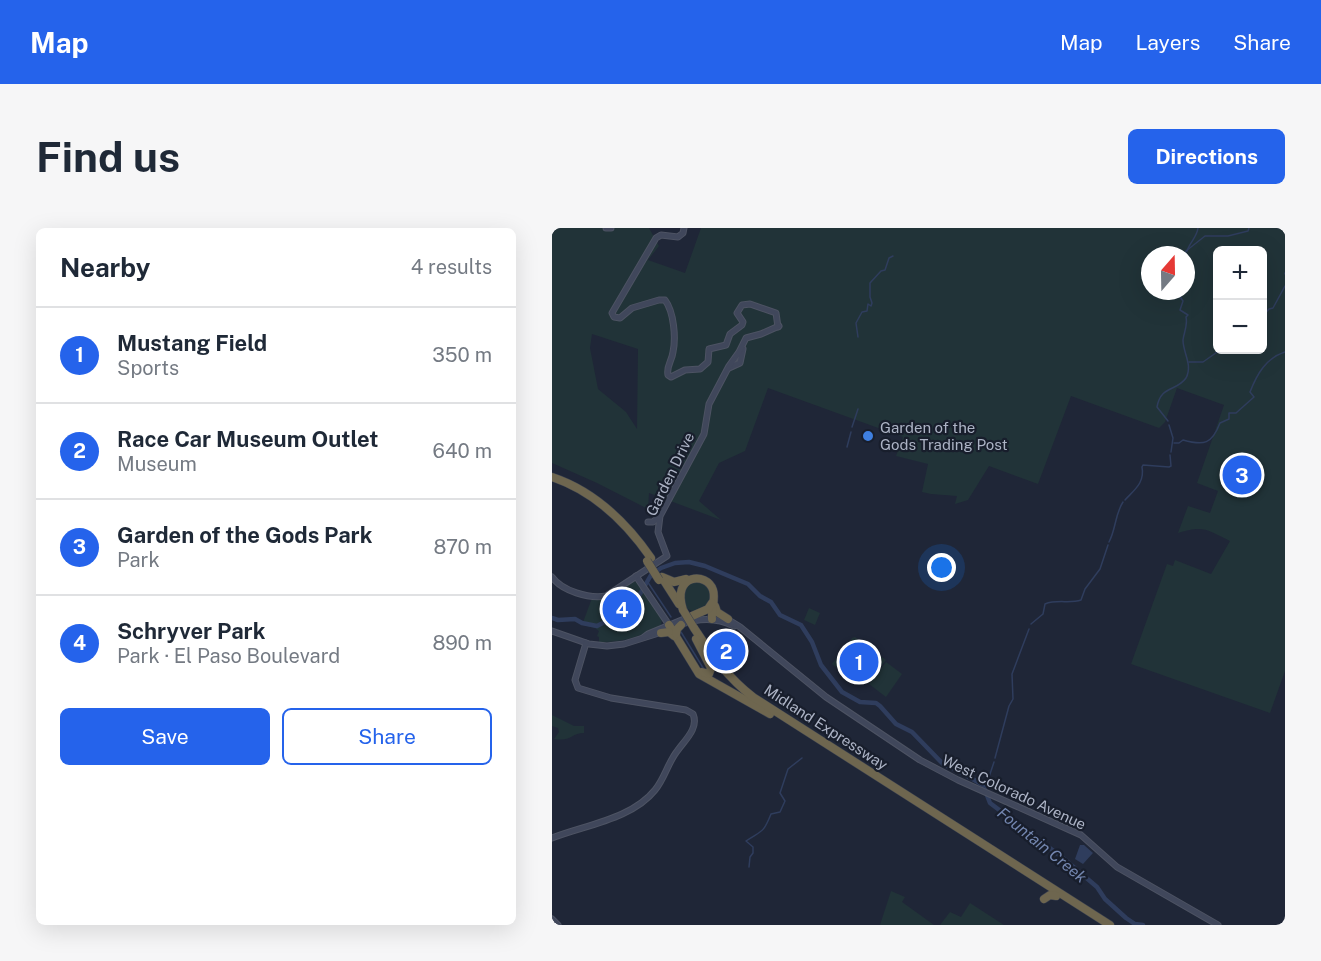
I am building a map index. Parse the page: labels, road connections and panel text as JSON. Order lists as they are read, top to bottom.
{
  "streets": {
    "highway": ["Midland Expressway"],
    "street": ["Garden Drive", "West Colorado Avenue"]
  },
  "water": ["Fountain Creek"],
  "places": ["Garden of the Gods Trading Post"],
  "north": "top",
  "page": {
    "header": "Map",
    "nav": ["Map", "Layers", "Share"],
    "buttons": [
      "Directions",
      ["Save", "Share"]
    ],
    "title": "Find us",
    "heading": ["Nearby", "4 results"],
    "map_buttons": ["+", "−"],
    "list": [
      {
        "mark": "1",
        "name": "Mustang Field",
        "note": "Sports",
        "value": "350 m"
      },
      {
        "mark": "2",
        "name": "Race Car Museum Outlet",
        "note": "Museum",
        "value": "640 m"
      },
      {
        "mark": "3",
        "name": "Garden of the Gods Park",
        "note": "Park",
        "value": "870 m"
      },
      {
        "mark": "4",
        "name": "Schryver Park",
        "note": "Park · El Paso Boulevard",
        "value": "890 m"
      }
    ],
    "pins": [
      "3",
      "4",
      "2",
      "1"
    ]
  }
}
